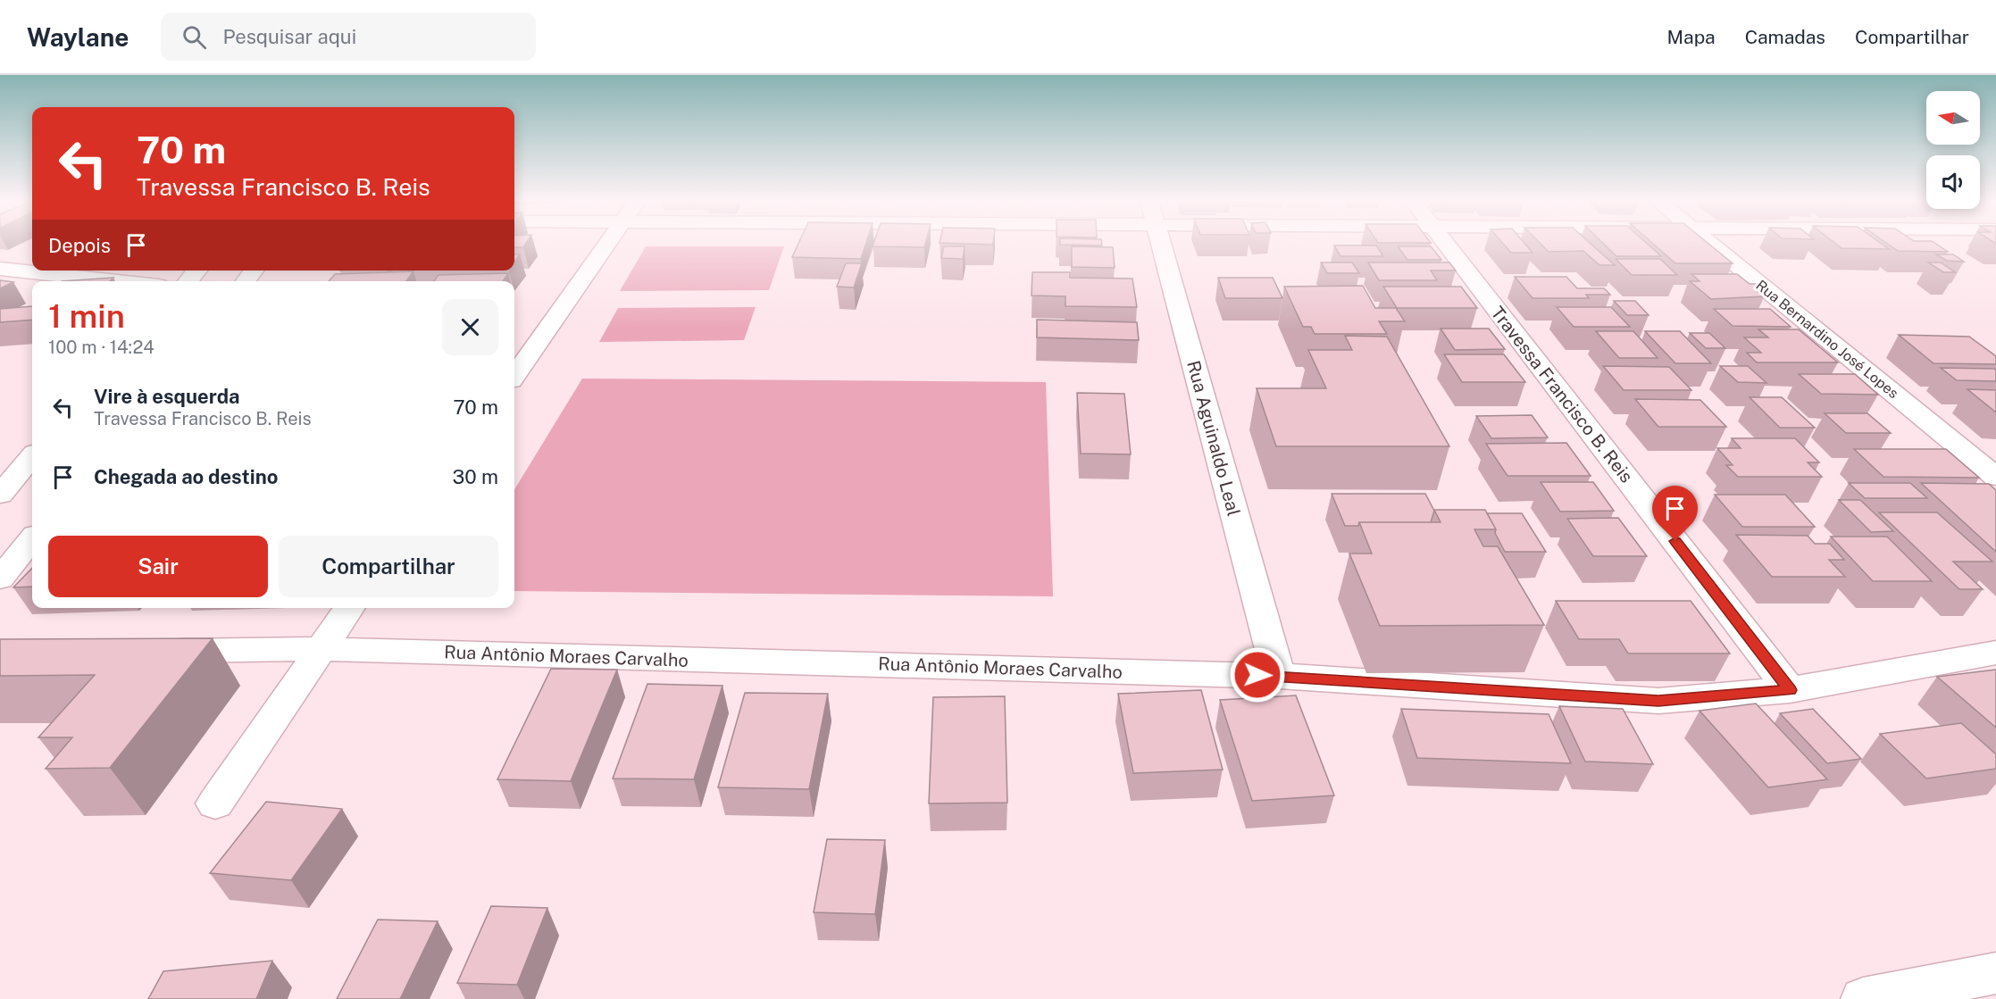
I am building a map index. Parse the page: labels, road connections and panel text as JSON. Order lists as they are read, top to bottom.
{
  "streets": {
    "street": [
      "Rua Bernardino José Lopes",
      "Travessa Francisco B. Reis",
      "Rua Aguinaldo Leal",
      "Rua Antônio Moraes Carvalho"
    ]
  },
  "crossings": [
    ["Travessa Francisco B. Reis", "Rua Antônio Moraes Carvalho"],
    ["Rua Aguinaldo Leal", "Rua Antônio Moraes Carvalho"]
  ],
  "north": "left",
  "page": {
    "header": "Waylane",
    "search": "Pesquisar aqui",
    "nav": ["Mapa", "Camadas", "Compartilhar"],
    "turn": ["70 m", "Travessa Francisco B. Reis"],
    "then": "Depois",
    "heading": ["1 min", "100 m · 14:24"],
    "list": [
      {
        "name": "Vire à esquerda",
        "note": "Travessa Francisco B. Reis",
        "value": "70 m"
      },
      {
        "name": "Chegada ao destino",
        "value": "30 m"
      }
    ],
    "buttons": ["Sair", "Compartilhar"]
  }
}
